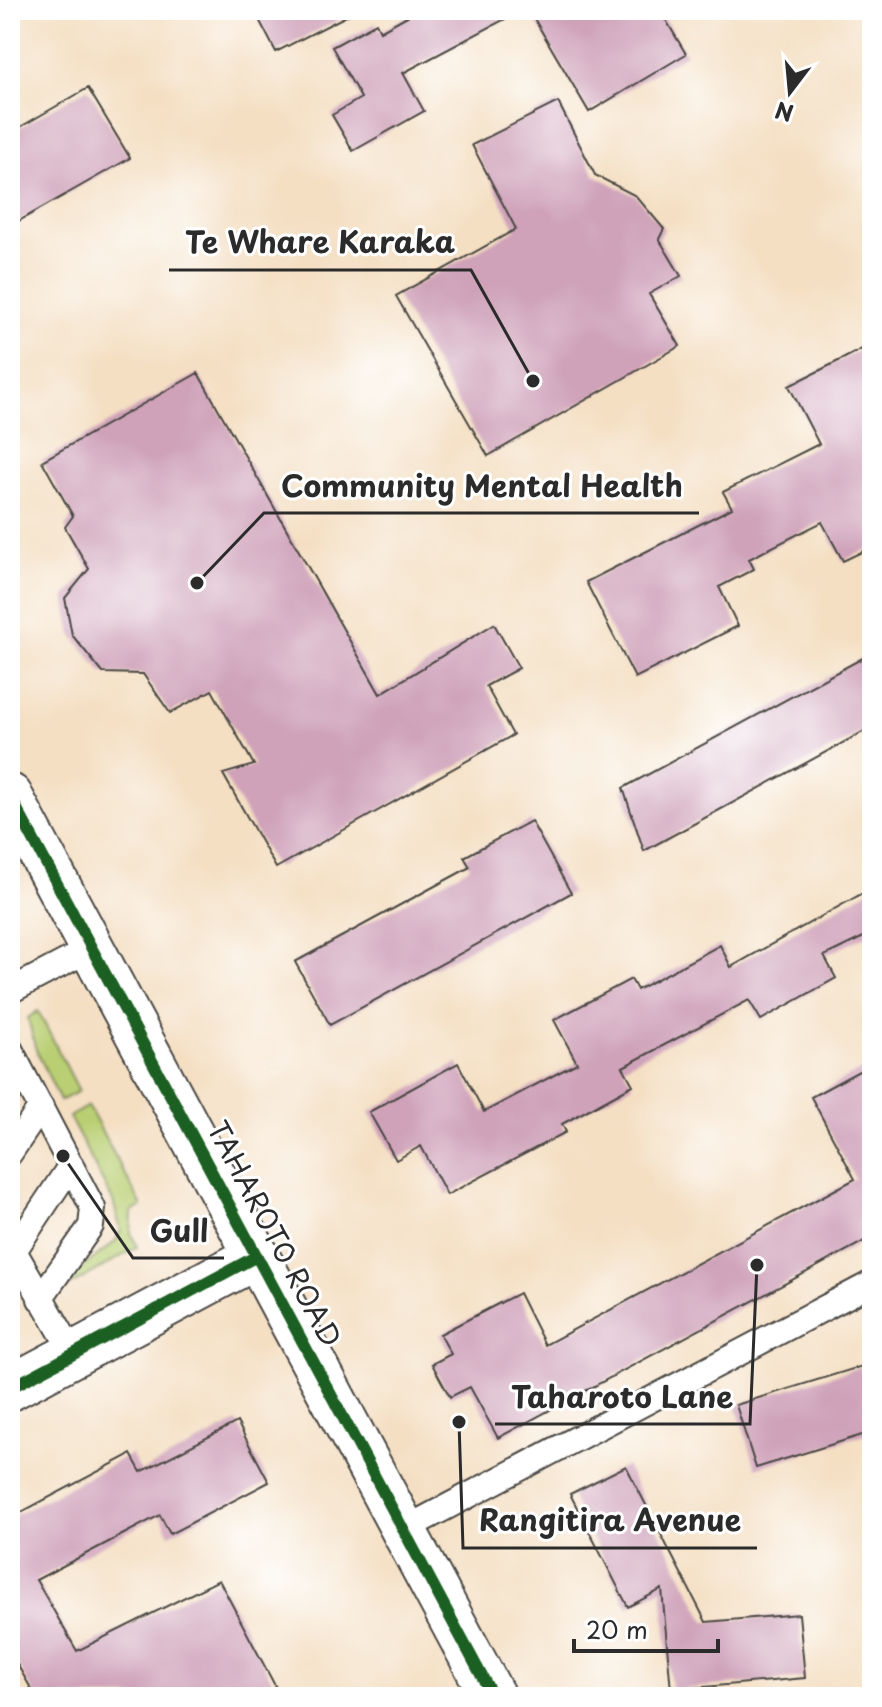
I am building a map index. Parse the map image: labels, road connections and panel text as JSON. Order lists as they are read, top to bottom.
{
  "streets": {
    "main road": ["TAHAROTO ROAD"]
  },
  "places": [
    "Te Whare Karaka",
    "Community Mental Health",
    "Gull",
    "Taharoto Lane",
    "Rangitira Avenue"
  ],
  "scale_bar": "20 m",
  "north": "bottom"
}
